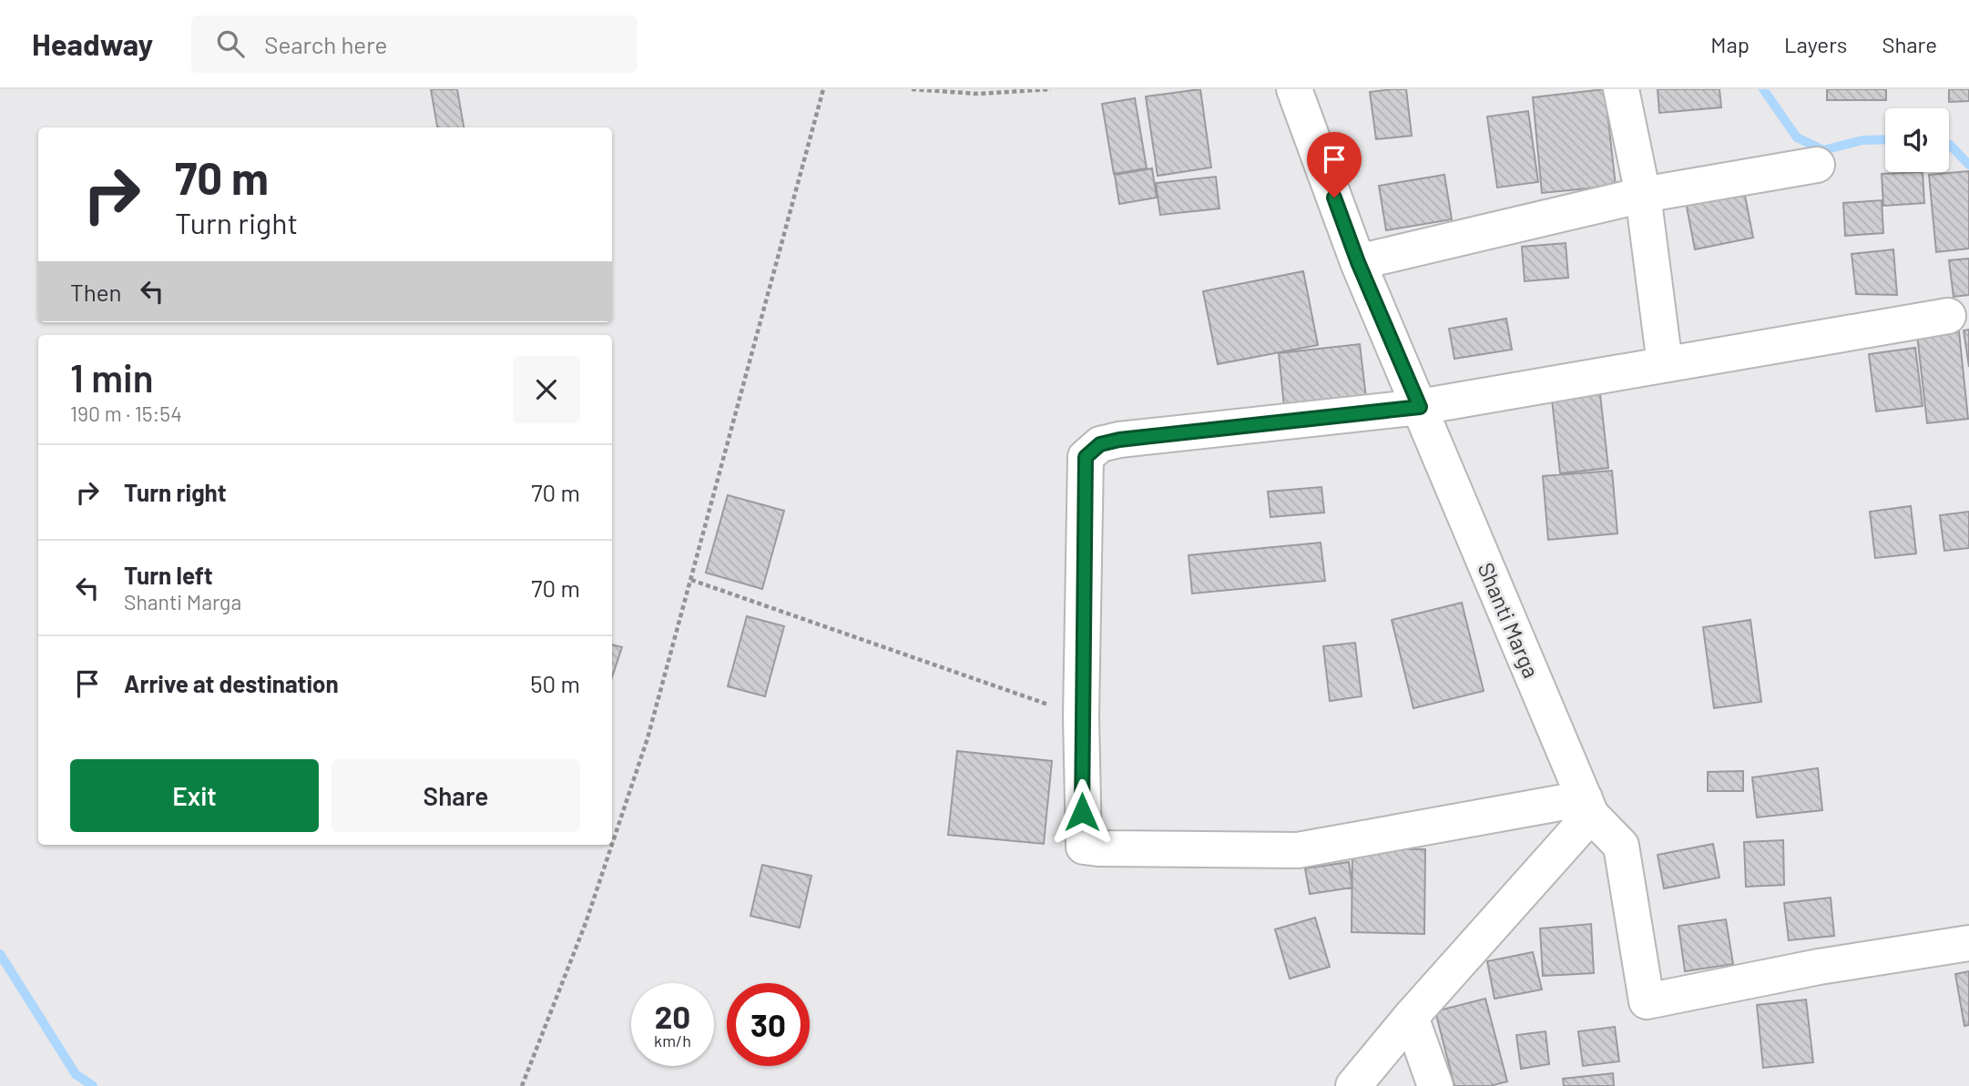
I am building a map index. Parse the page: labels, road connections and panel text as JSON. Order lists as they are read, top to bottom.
{
  "streets": {
    "street": ["Shanti Marga"]
  },
  "page": {
    "header": "Headway",
    "search": "Search here",
    "nav": ["Map", "Layers", "Share"],
    "turn": ["70 m", "Turn right"],
    "then": "Then",
    "heading": ["1 min", "190 m · 15:54"],
    "list": [
      {
        "name": "Turn right",
        "value": "70 m"
      },
      {
        "name": "Turn left",
        "note": "Shanti Marga",
        "value": "70 m"
      },
      {
        "name": "Arrive at destination",
        "value": "50 m"
      }
    ],
    "buttons": ["Exit", "Share"],
    "speed": "20 km/h",
    "limit": "30"
  }
}
